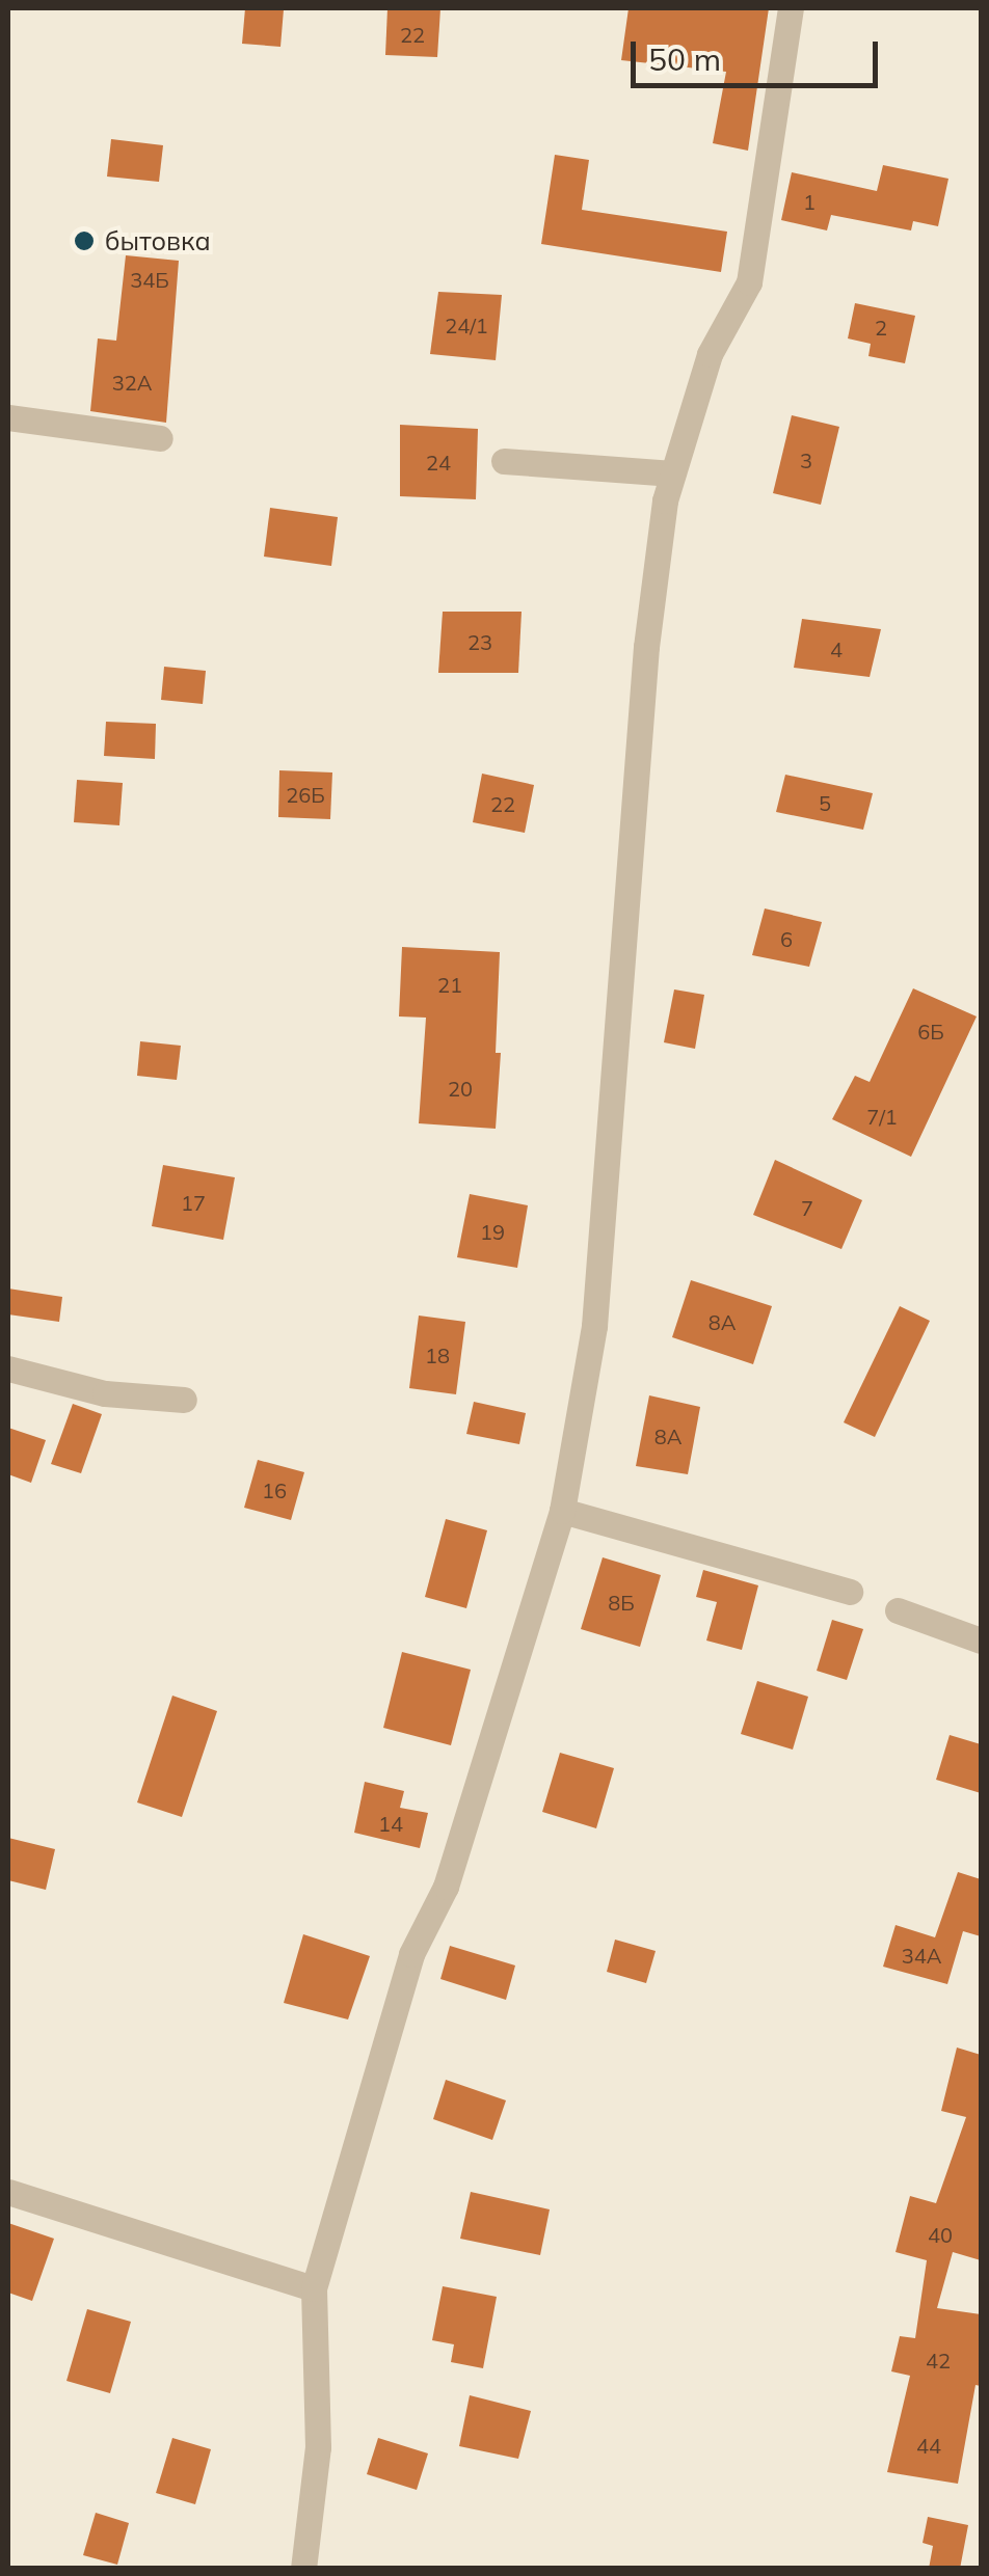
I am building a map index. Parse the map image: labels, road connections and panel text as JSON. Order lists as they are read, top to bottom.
{
  "places": ["бытовка"],
  "house_numbers": [
    "22",
    "1",
    "34Б",
    "24/1",
    "2",
    "32А",
    "3",
    "24",
    "23",
    "4",
    "26Б",
    "5",
    "22",
    "6",
    "21",
    "6Б",
    "20",
    "7/1",
    "17",
    "7",
    "19",
    "8А",
    "18",
    "8А",
    "16",
    "8Б",
    "14",
    "34А",
    "40",
    "42",
    "44"
  ],
  "scale_bar": "50 m"
}
